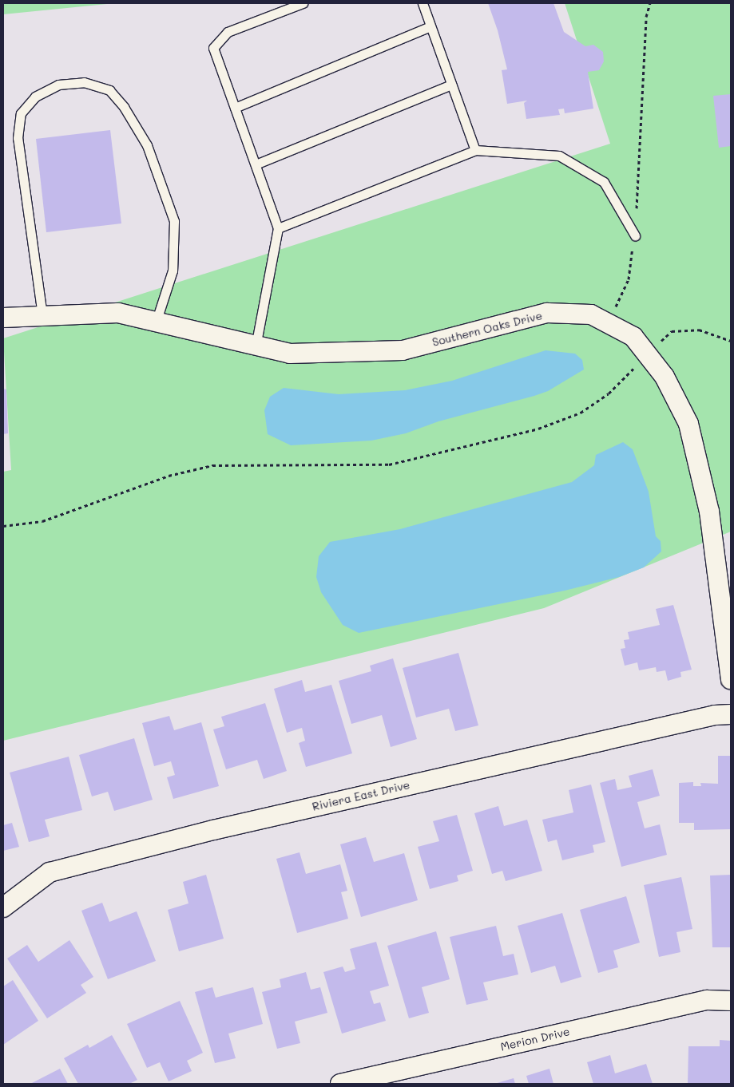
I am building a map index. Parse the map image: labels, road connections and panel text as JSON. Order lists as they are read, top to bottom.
{
  "streets": {
    "street": ["Southern Oaks Drive", "Riviera East Drive", "Merion Drive"]
  }
}
